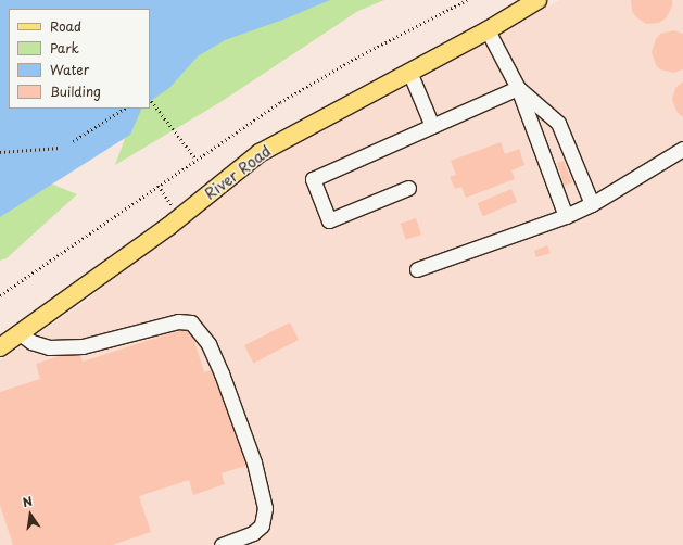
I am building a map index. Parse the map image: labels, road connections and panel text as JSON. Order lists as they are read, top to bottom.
{
  "streets": {
    "main road": ["River Road"]
  },
  "legend": [
    "Road",
    "Park",
    "Water",
    "Building"
  ],
  "north": "top"
}
